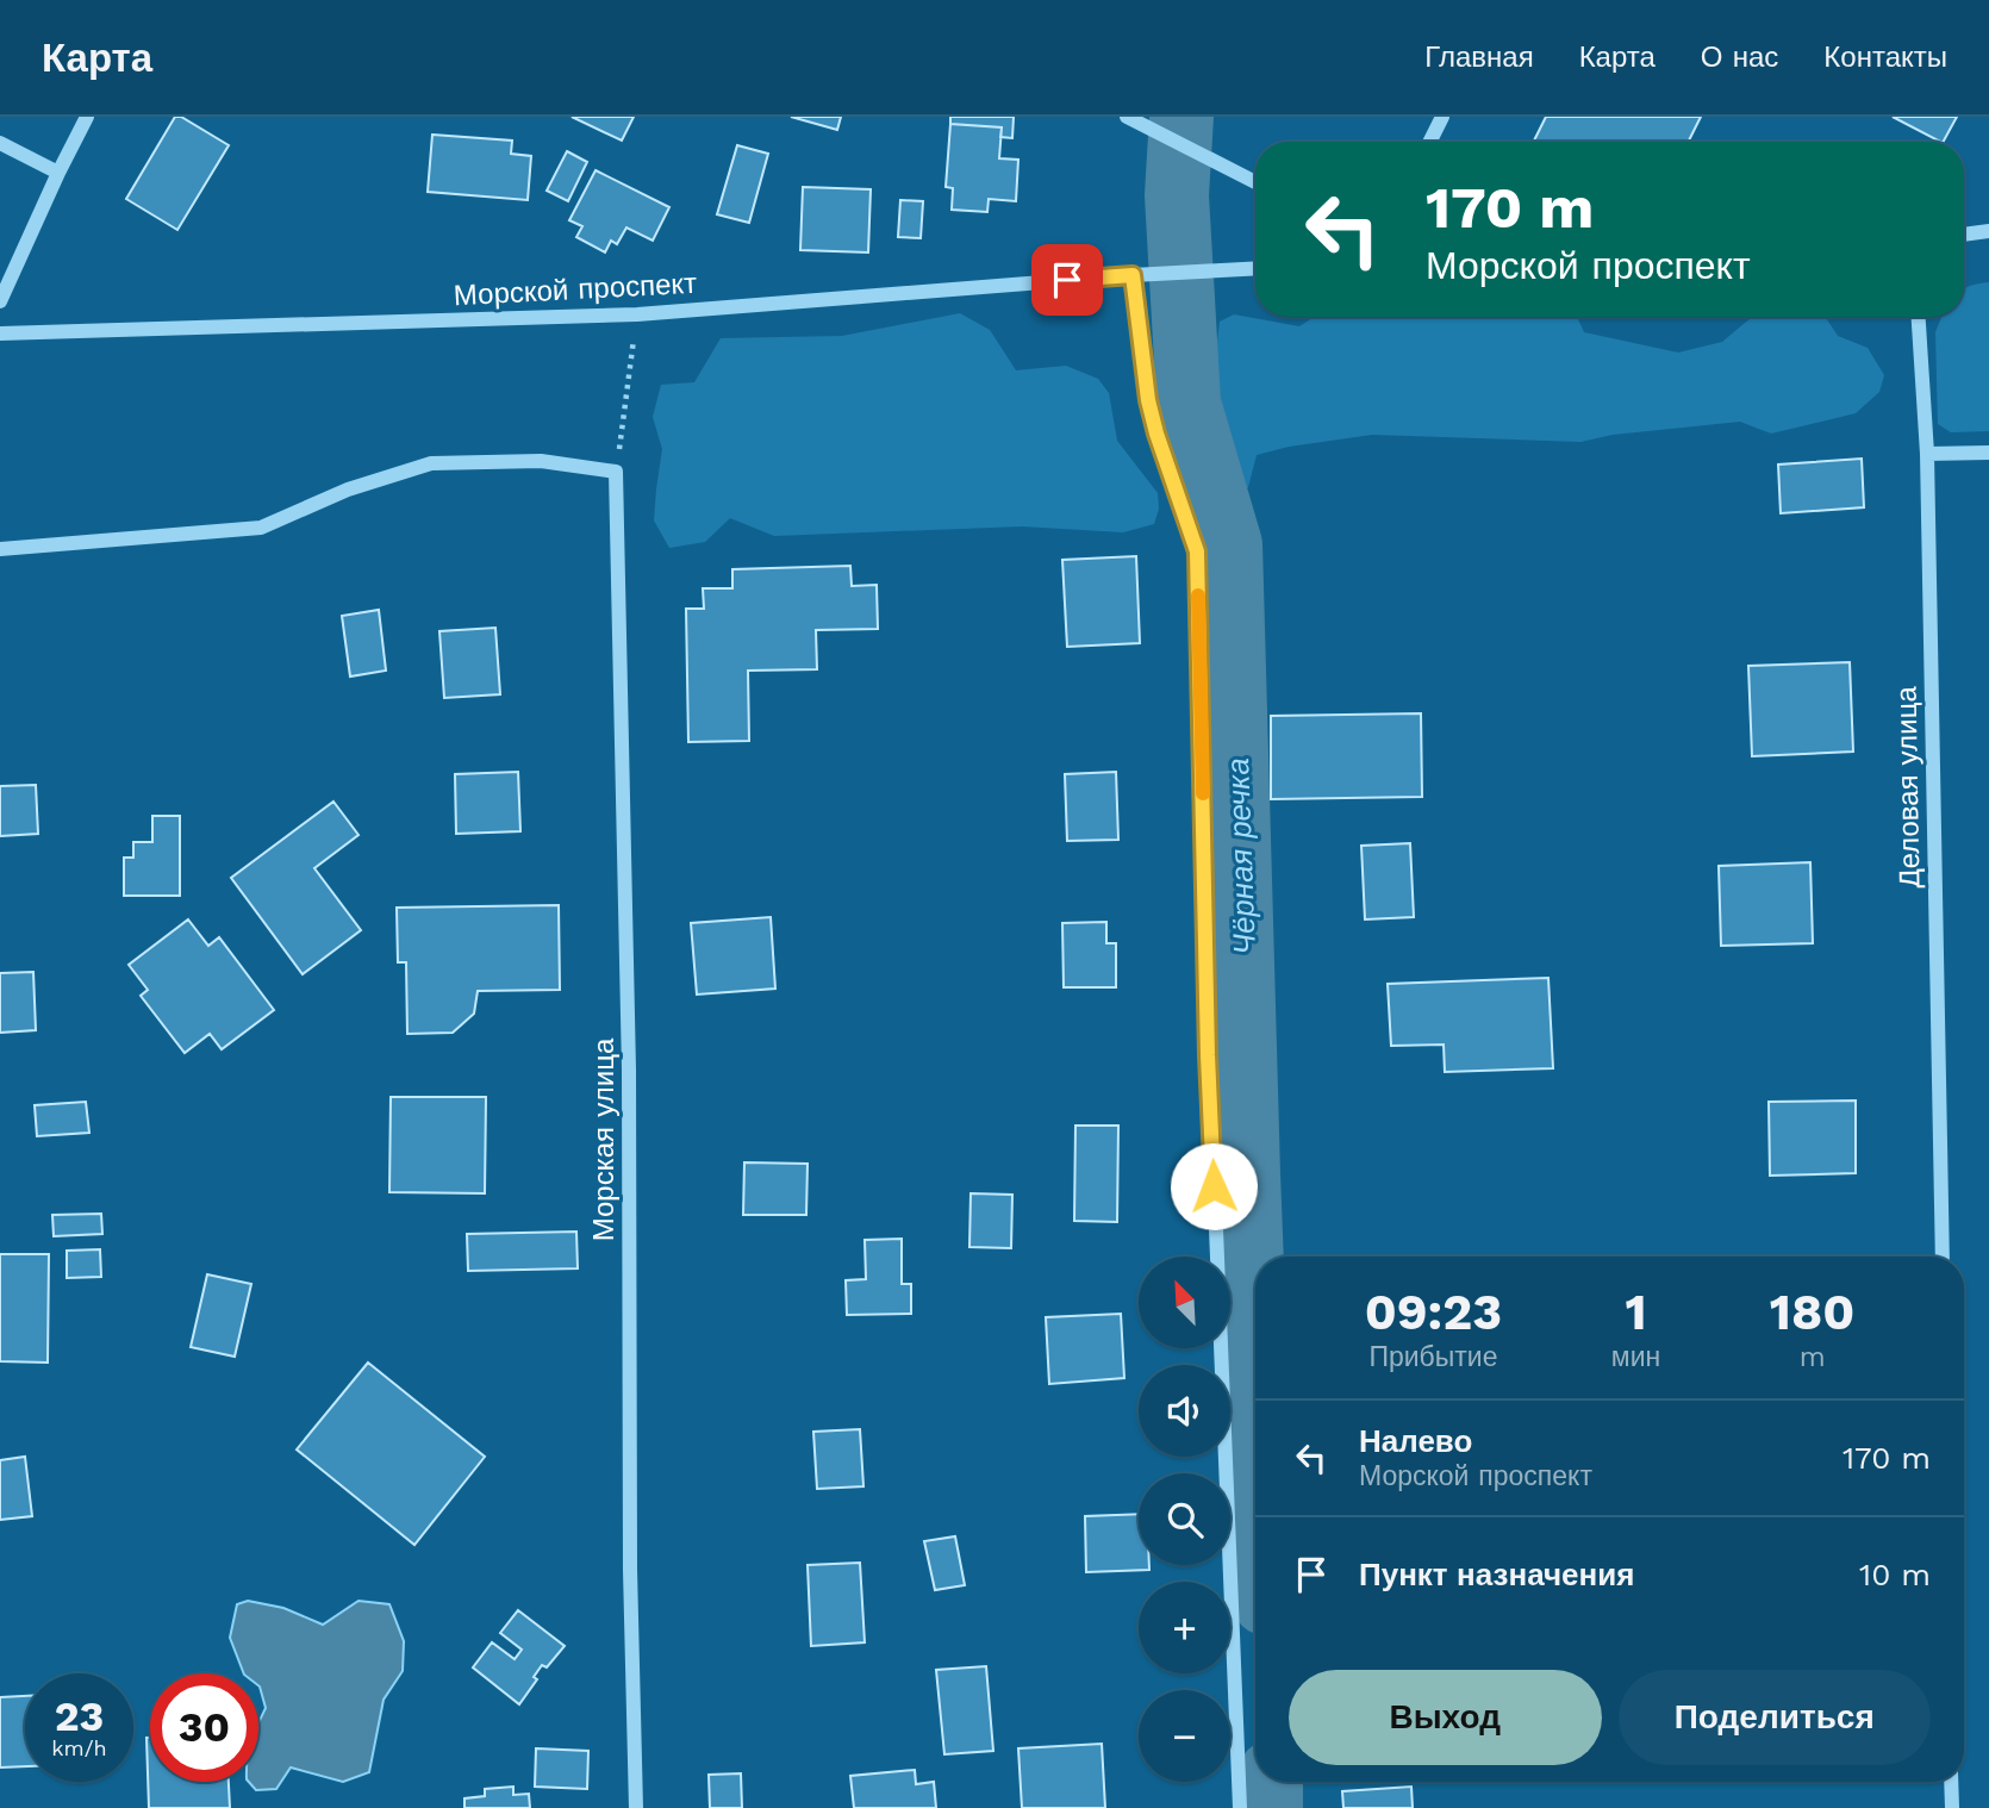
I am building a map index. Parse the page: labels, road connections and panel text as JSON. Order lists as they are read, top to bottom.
{
  "streets": {
    "street": ["Морской проспект", "Деловая улица", "Морская улица"]
  },
  "water": ["Чёрная речка"],
  "north": "top left",
  "page": {
    "header": "Карта",
    "nav": [
      "Главная",
      "Карта",
      "О нас",
      "Контакты"
    ],
    "turn": ["170 m", "Морской проспект"],
    "map_buttons": ["+", "−"],
    "eta": [
      "09:23",
      "Прибытие",
      "1",
      "мин",
      "180",
      "m"
    ],
    "list": [
      {
        "name": "Налево",
        "note": "Морской проспект",
        "value": "170 m"
      },
      {
        "name": "Пункт назначения",
        "value": "10 m"
      }
    ],
    "buttons": ["Выход", "Поделиться"],
    "speed": "23 km/h",
    "limit": "30"
  }
}
